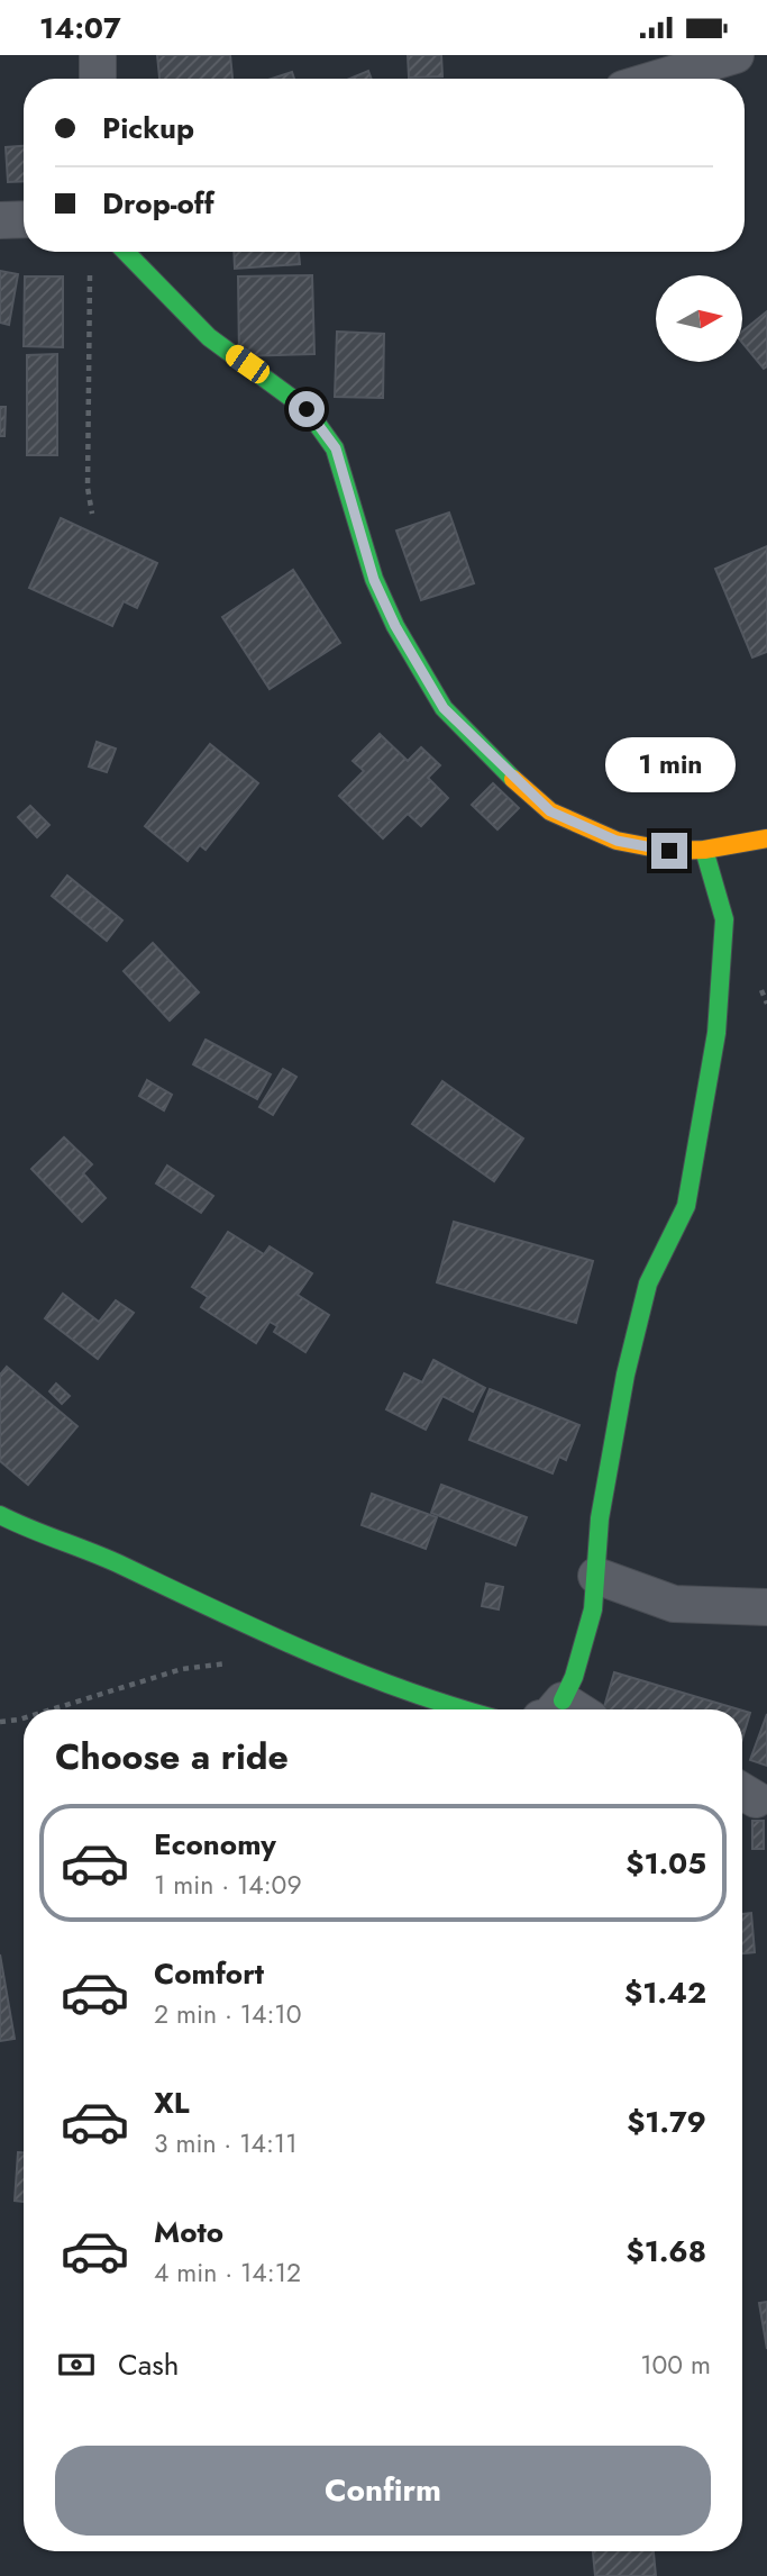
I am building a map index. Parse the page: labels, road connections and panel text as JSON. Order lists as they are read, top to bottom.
{
  "north": "right",
  "page": {
    "status": "14:07",
    "banner": ["Pickup", "Drop-off"],
    "bubble": "1 min",
    "heading": "Choose a ride",
    "list": [
      {
        "name": "Economy",
        "note": "1 min · 14:09",
        "value": "$1.05"
      },
      {
        "name": "Comfort",
        "note": "2 min · 14:10",
        "value": "$1.42"
      },
      {
        "name": "XL",
        "note": "3 min · 14:11",
        "value": "$1.79"
      },
      {
        "name": "Moto",
        "note": "4 min · 14:12",
        "value": "$1.68"
      }
    ],
    "pay": ["Cash", "100 m"],
    "buttons": "Confirm"
  }
}
